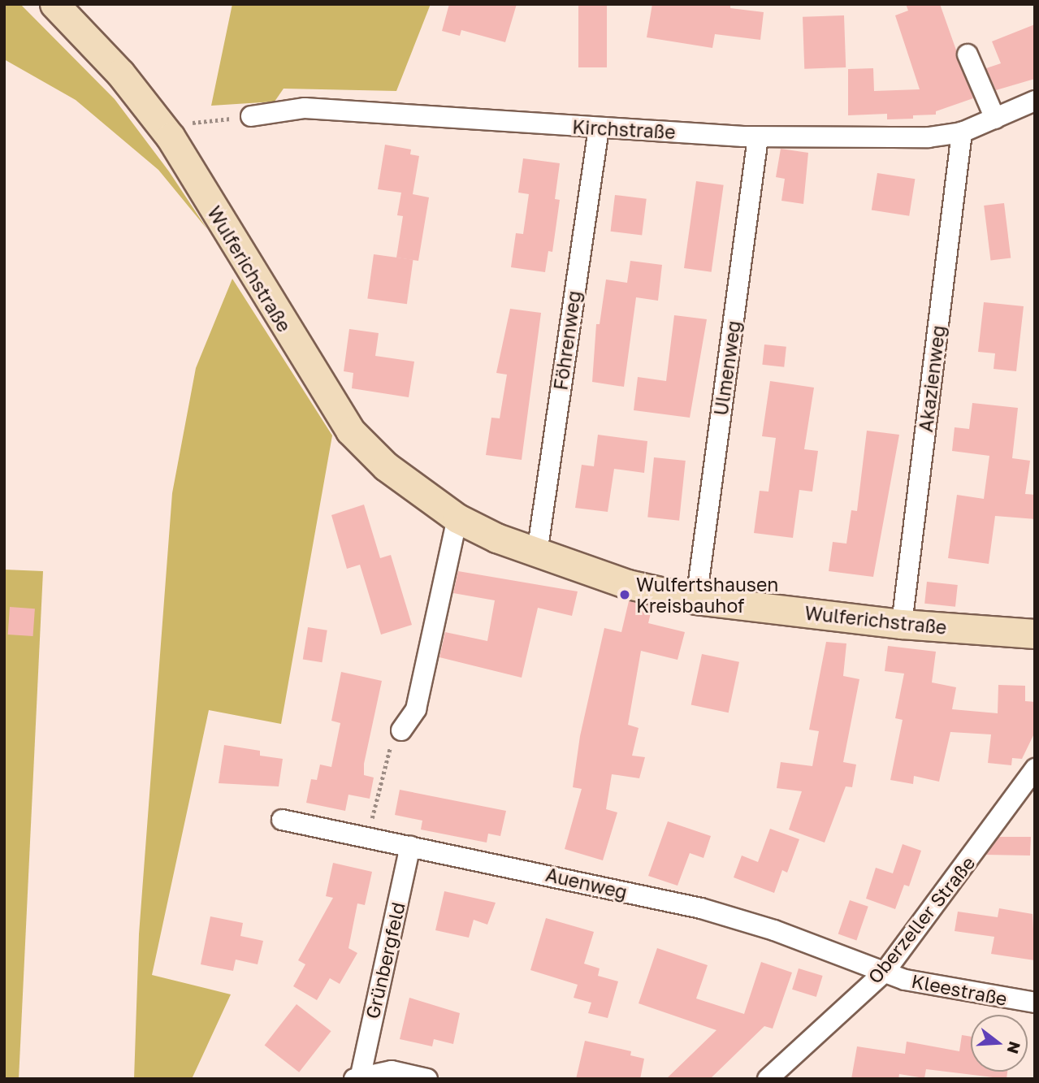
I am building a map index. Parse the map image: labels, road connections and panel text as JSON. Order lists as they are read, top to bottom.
{
  "streets": {
    "main road": ["Wulferichstraße"],
    "street": [
      "Kirchstraße",
      "Föhrenweg",
      "Ulmenweg",
      "Akazienweg",
      "Auenweg",
      "Oberzeller Straße",
      "Grünbergfeld",
      "Kleestraße"
    ]
  },
  "crossings": [
    ["Kirchstraße", "Föhrenweg"],
    ["Kirchstraße", "Ulmenweg"],
    ["Kirchstraße", "Akazienweg"],
    ["Wulferichstraße", "Föhrenweg"],
    ["Wulferichstraße", "Ulmenweg"],
    ["Wulferichstraße", "Akazienweg"],
    ["Auenweg", "Oberzeller Straße"],
    ["Auenweg", "Grünbergfeld"],
    ["Auenweg", "Kleestraße"],
    ["Oberzeller Straße", "Kleestraße"]
  ],
  "places": ["Wulfertshausen Kreisbauhof"],
  "north": "right"
}
